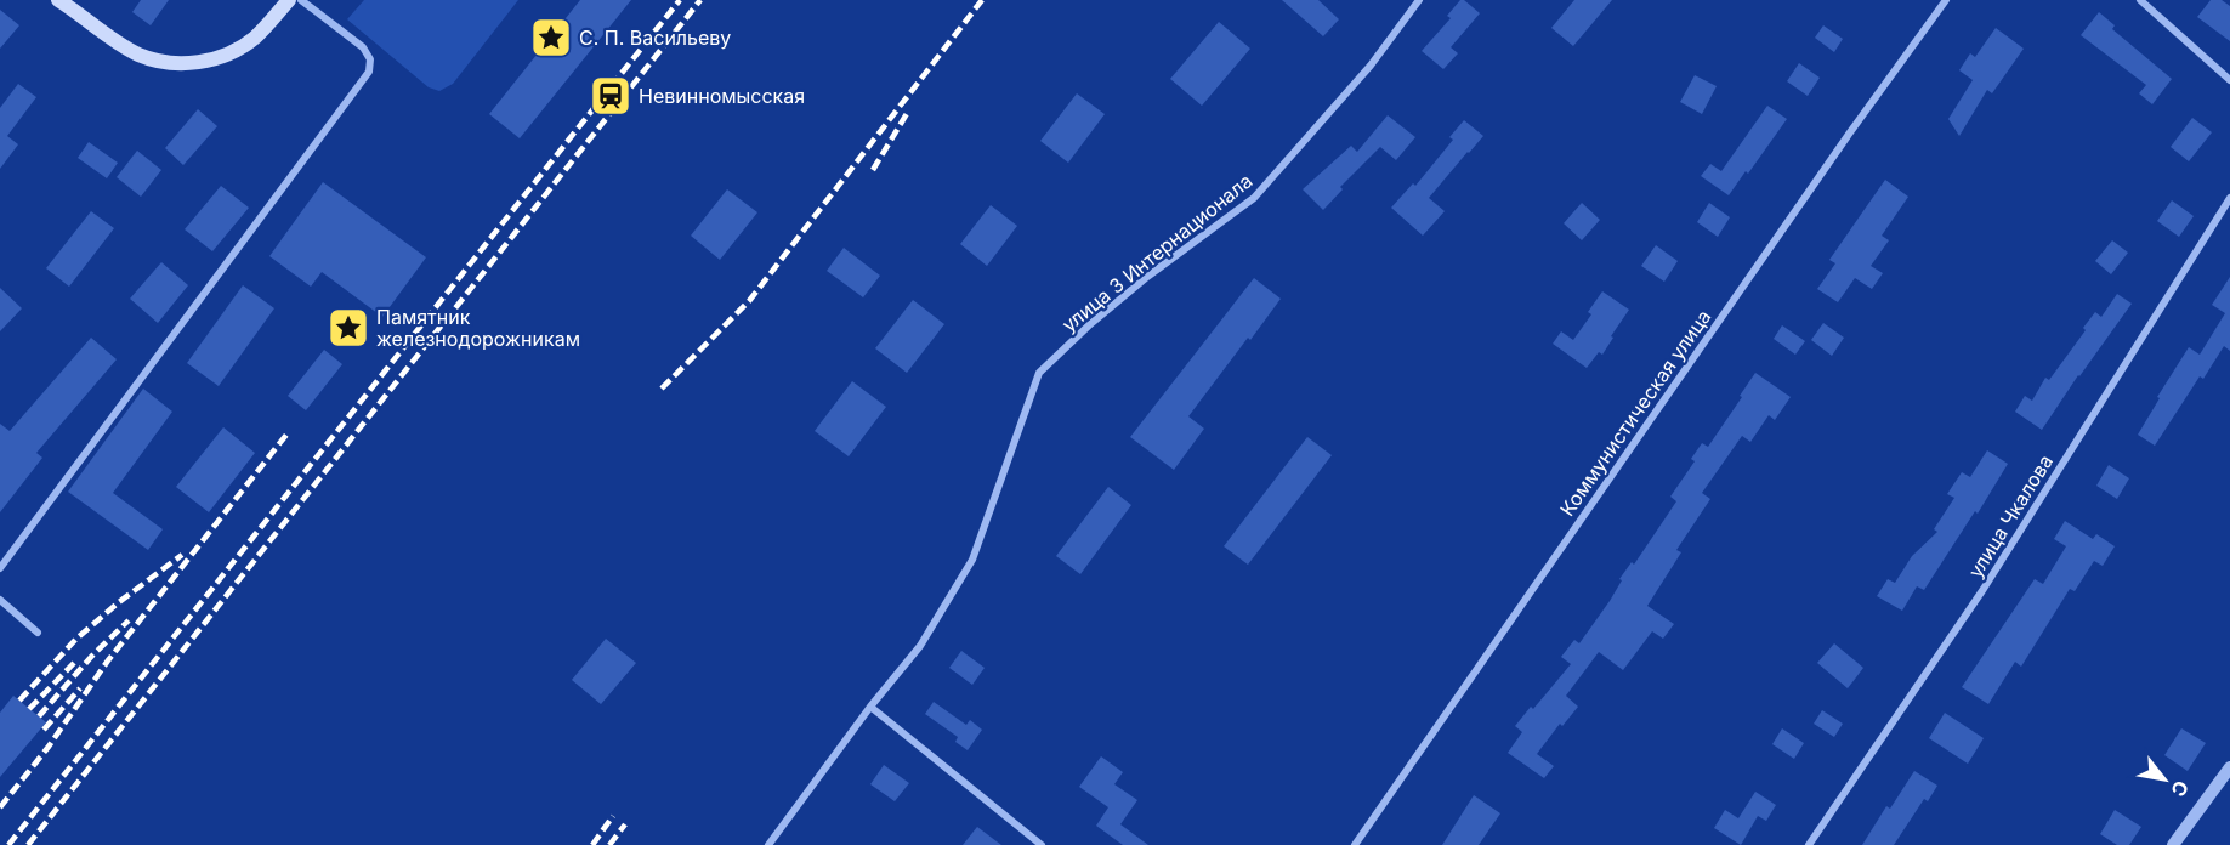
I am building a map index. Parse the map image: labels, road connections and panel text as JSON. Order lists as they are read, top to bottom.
{
  "streets": {
    "street": ["улица 3 Интернационала", "Коммунистическая улица", "улица Чкалова"]
  },
  "places": {
    "place": ["С. П. Васильеву", "Памятник железнодорожникам"],
    "station": ["Невинномысская"]
  },
  "north": "bottom right"
}
